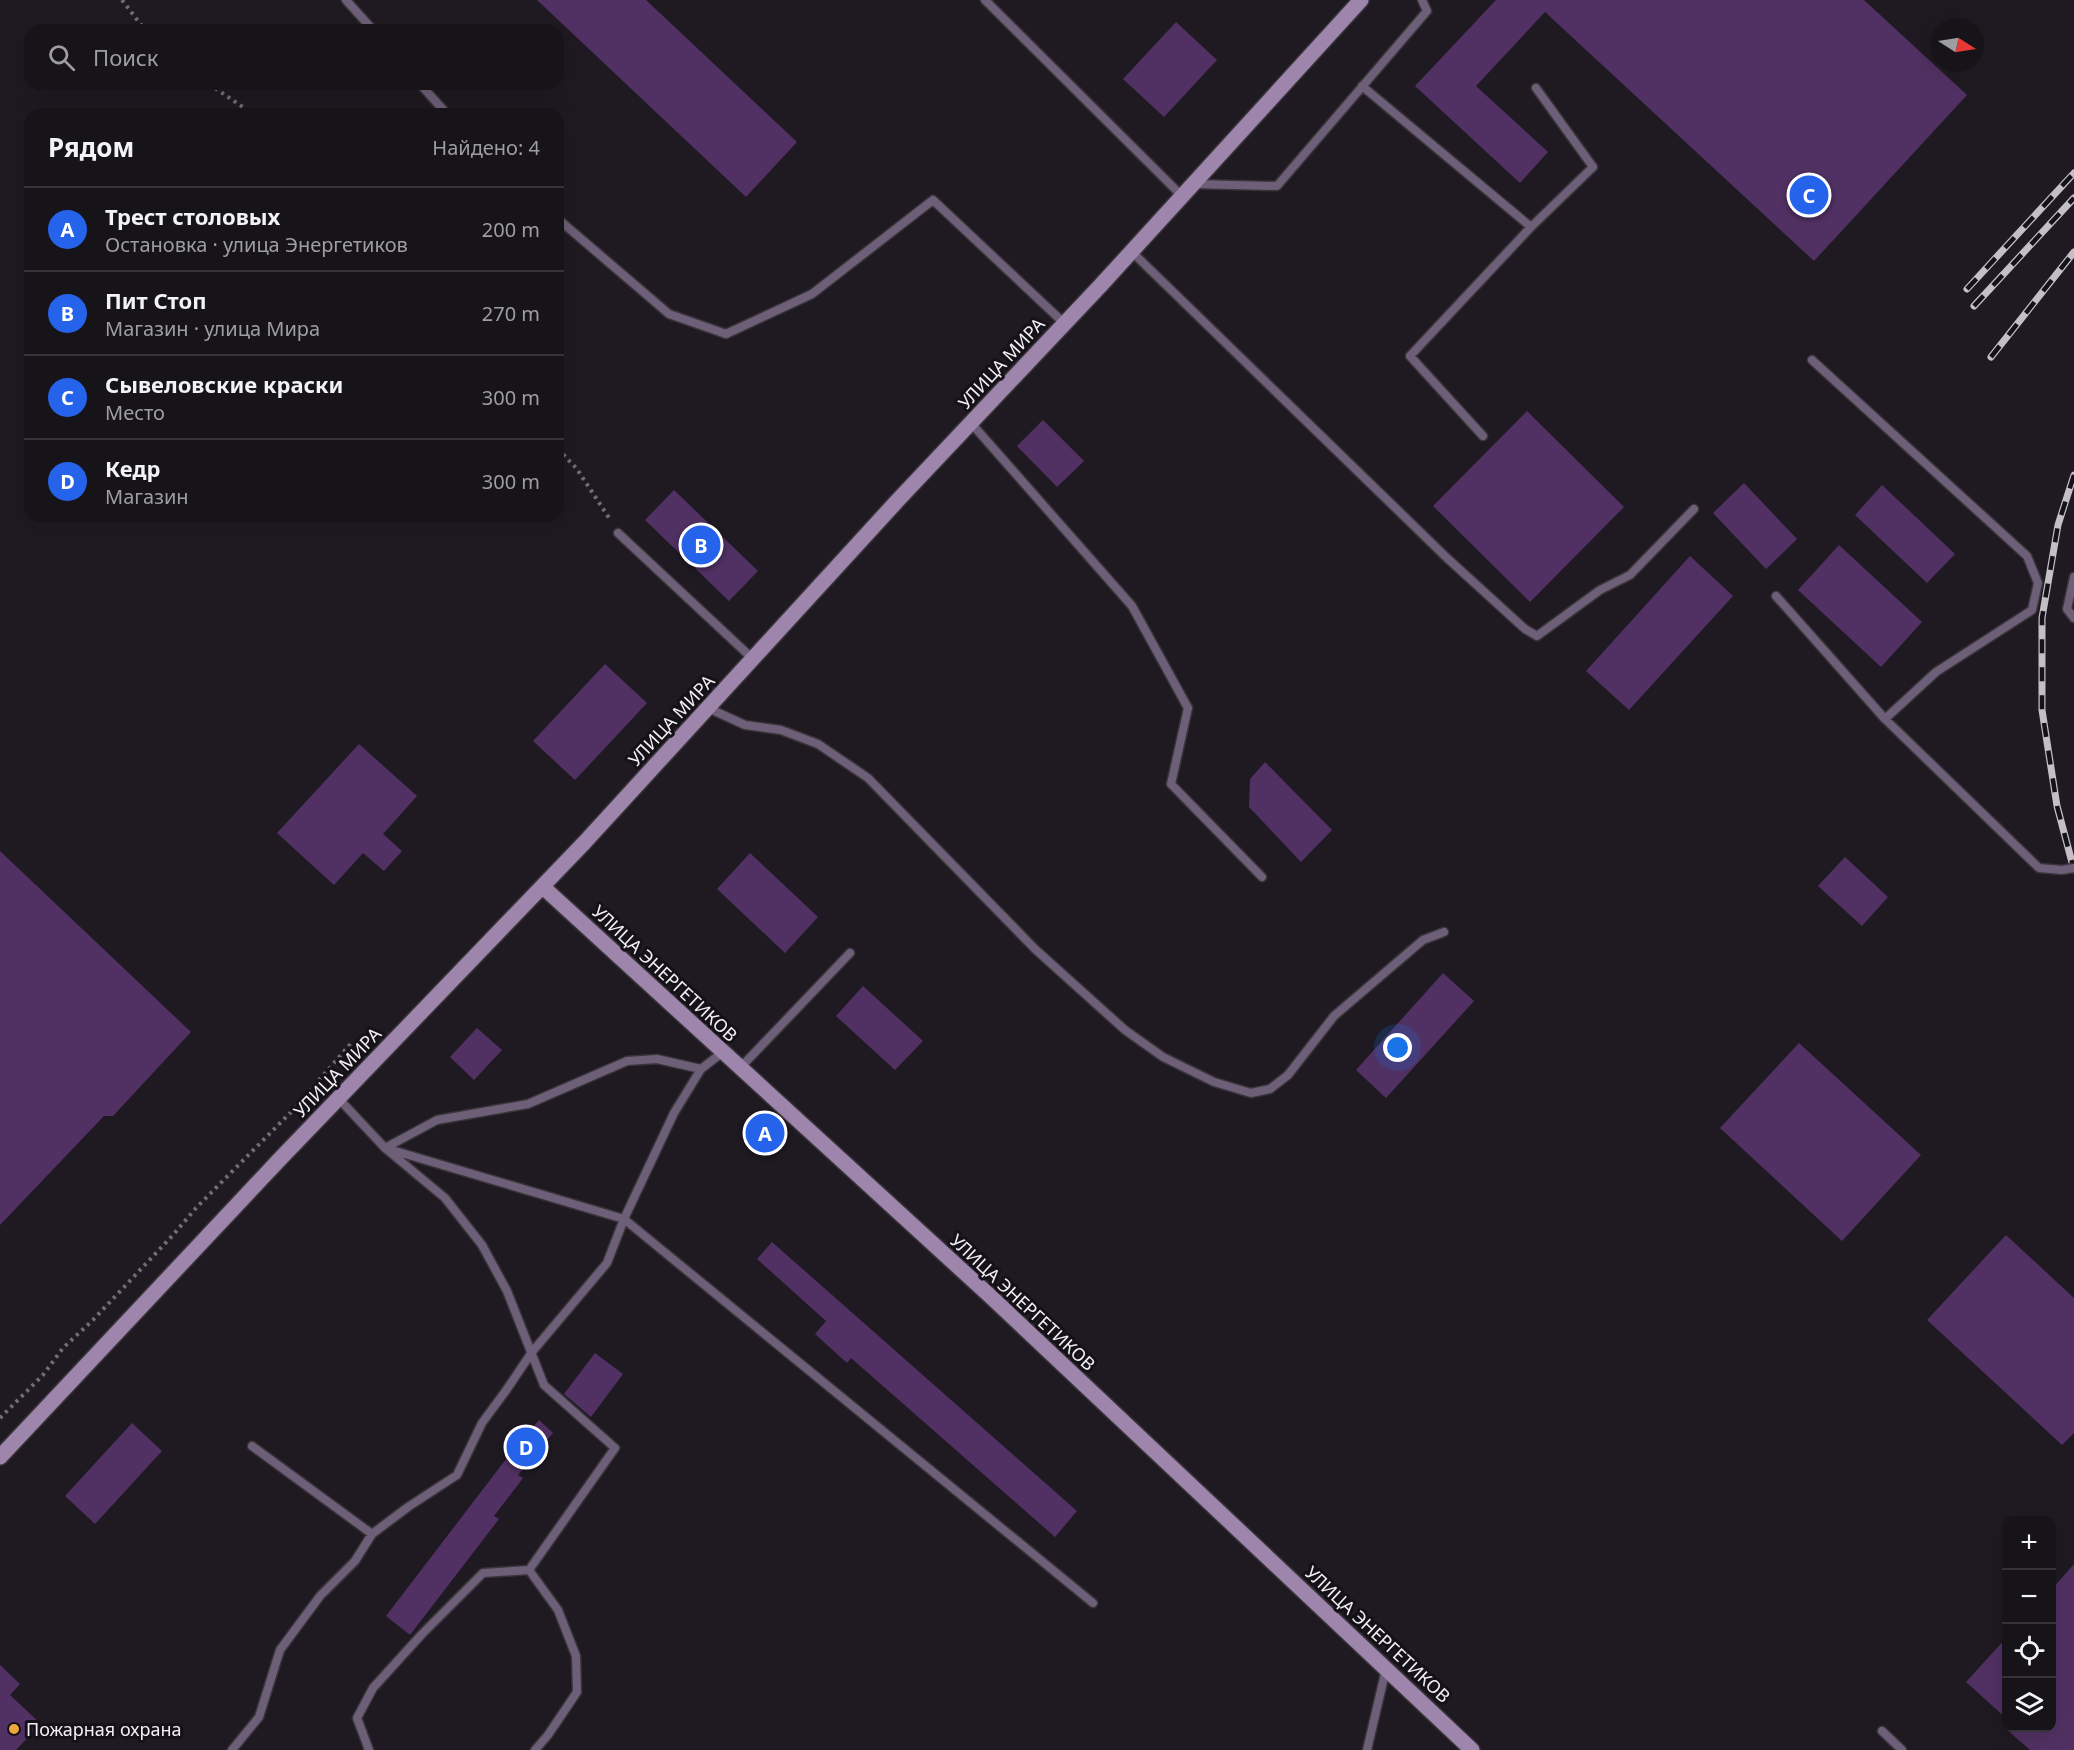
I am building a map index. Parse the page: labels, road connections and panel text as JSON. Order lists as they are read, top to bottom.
{
  "streets": {
    "main road": ["УЛИЦА МИРА", "УЛИЦА ЭНЕРГЕТИКОВ"]
  },
  "crossings": [
    ["УЛИЦА МИРА", "УЛИЦА ЭНЕРГЕТИКОВ"]
  ],
  "places": ["Пожарная охрана"],
  "north": "right",
  "page": {
    "search": "Поиск",
    "heading": ["Рядом", "Найдено: 4"],
    "pins": [
      "C",
      "B",
      "A",
      "D"
    ],
    "list": [
      {
        "mark": "A",
        "name": "Трест столовых",
        "note": "Остановка · улица Энергетиков",
        "value": "200 m"
      },
      {
        "mark": "B",
        "name": "Пит Стоп",
        "note": "Магазин · улица Мира",
        "value": "270 m"
      },
      {
        "mark": "C",
        "name": "Сывеловские краски",
        "note": "Место",
        "value": "300 m"
      },
      {
        "mark": "D",
        "name": "Кедр",
        "note": "Магазин",
        "value": "300 m"
      }
    ],
    "map_buttons": ["+", "−"]
  }
}
